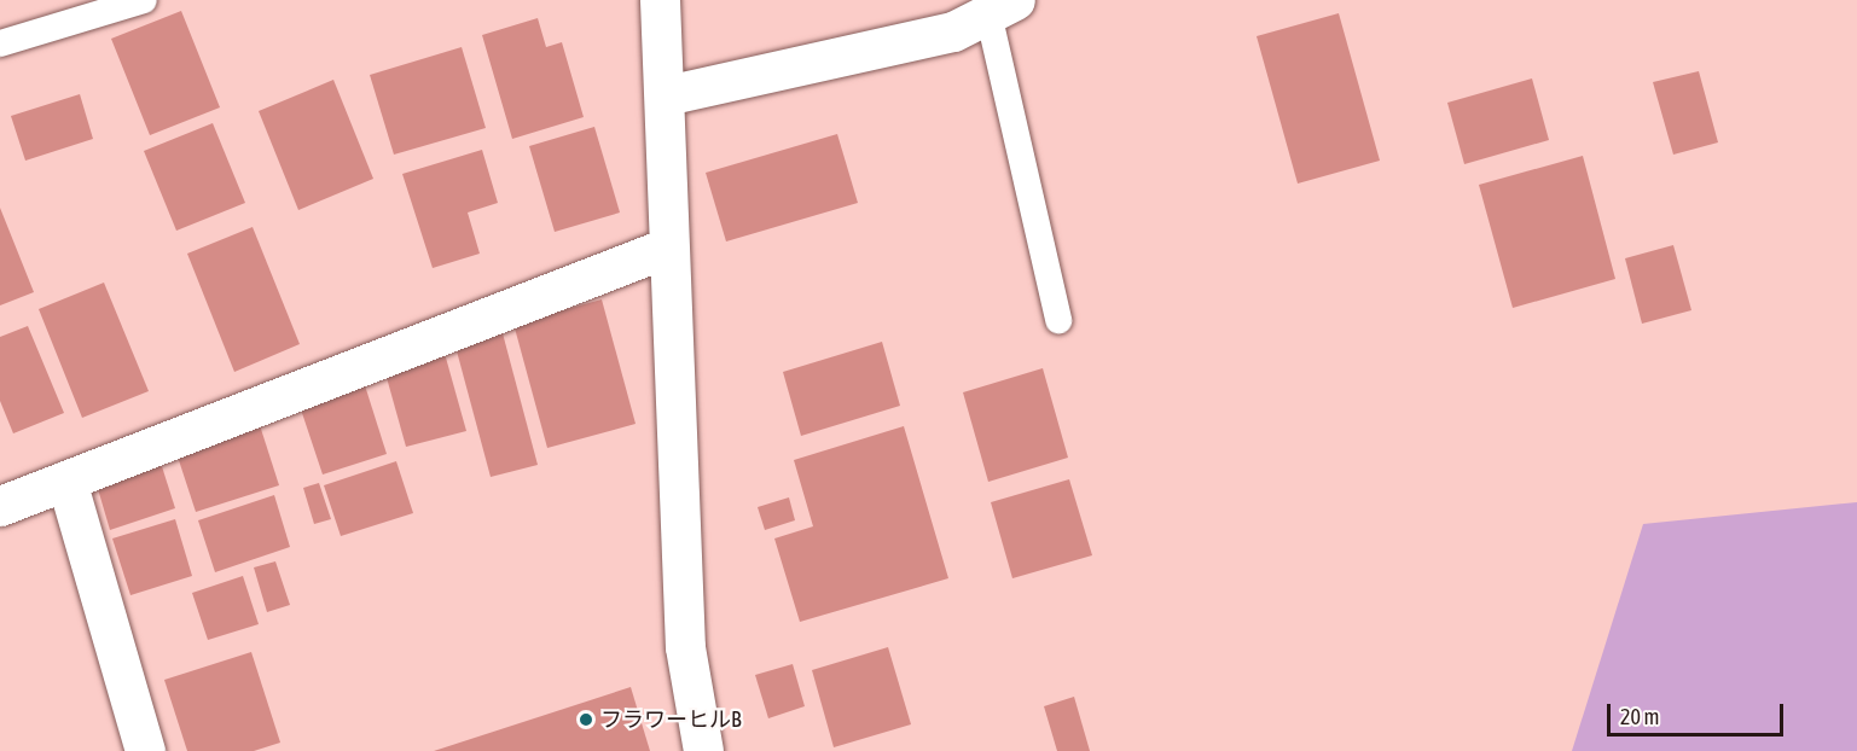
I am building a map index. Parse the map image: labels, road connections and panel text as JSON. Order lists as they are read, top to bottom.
{
  "places": ["フラワーヒルB"],
  "scale_bar": "20 m"
}
